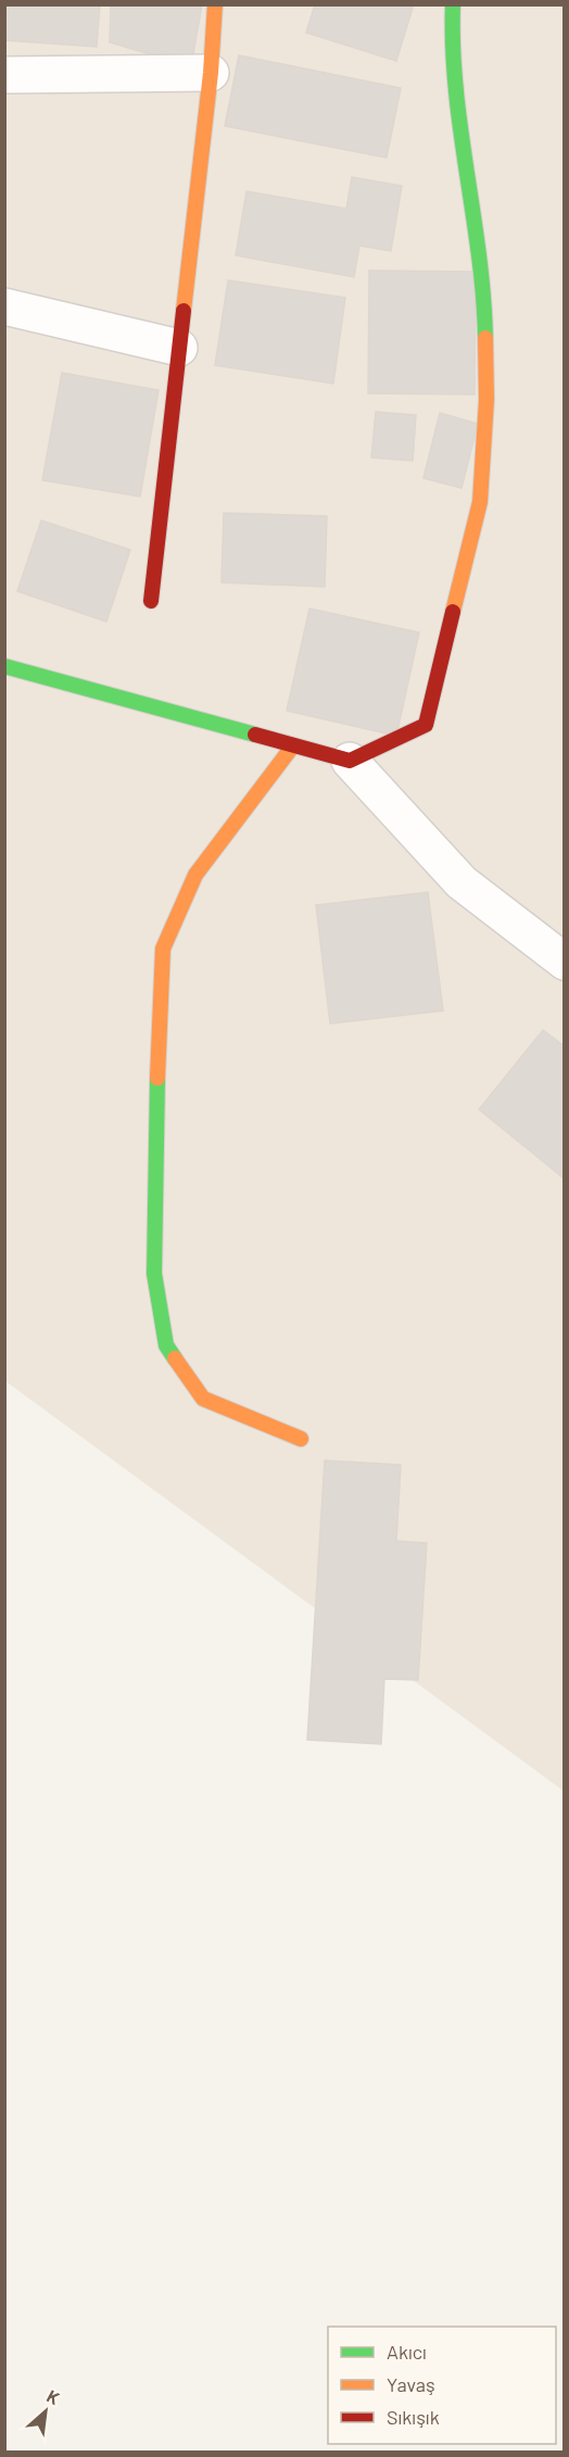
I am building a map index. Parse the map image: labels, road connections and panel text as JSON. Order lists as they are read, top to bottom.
{
  "legend": ["Akıcı", "Yavaş", "Sıkışık"],
  "north": "top right"
}
